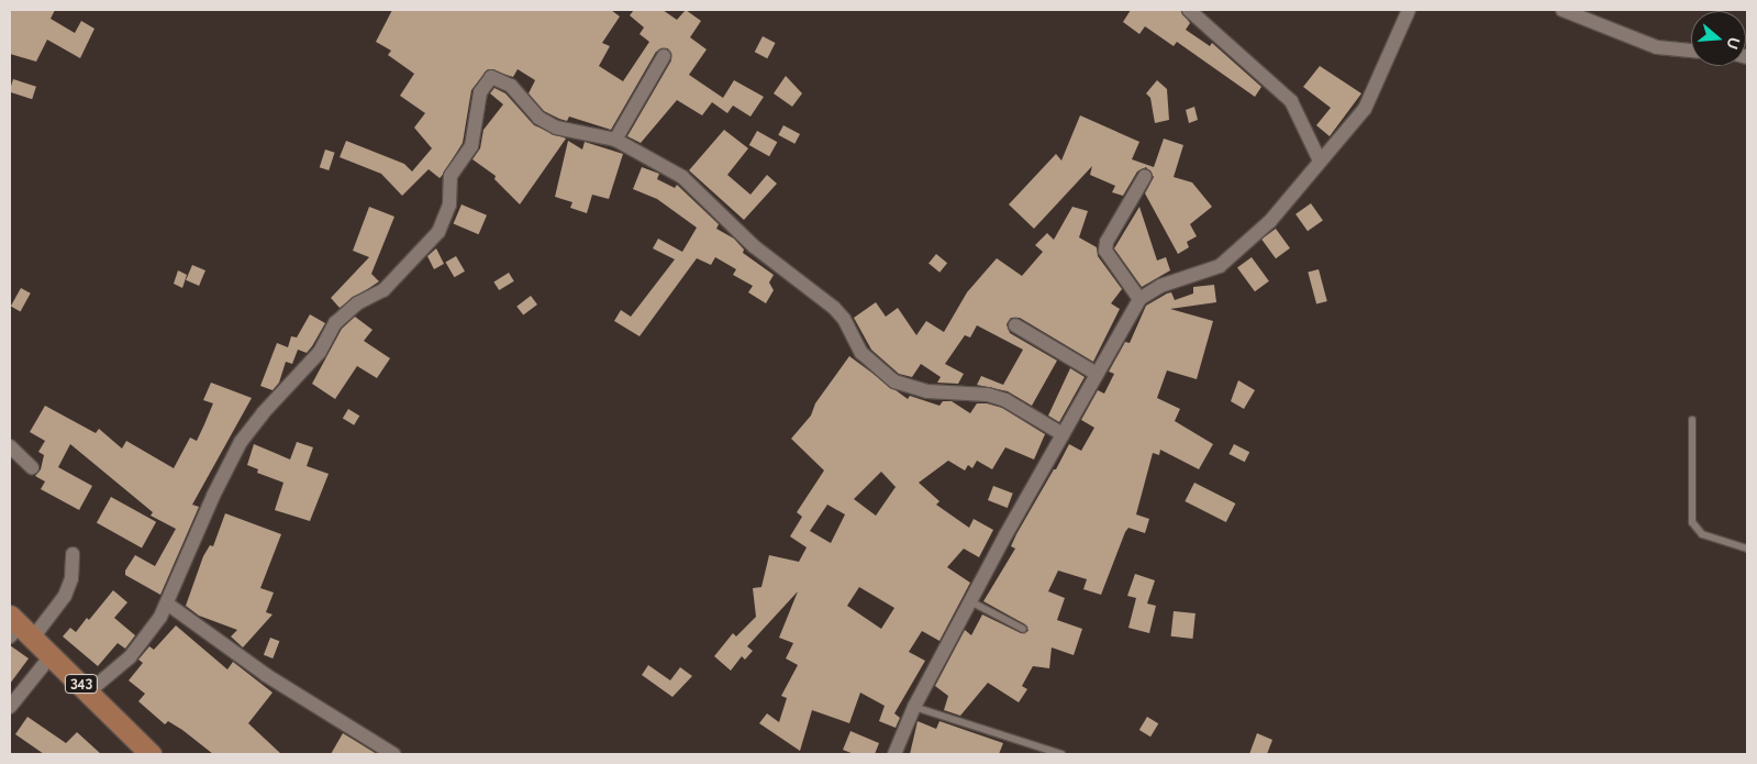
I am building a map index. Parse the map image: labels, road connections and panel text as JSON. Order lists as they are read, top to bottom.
{
  "streets": {
    "main road": ["343"]
  },
  "north": "right"
}
